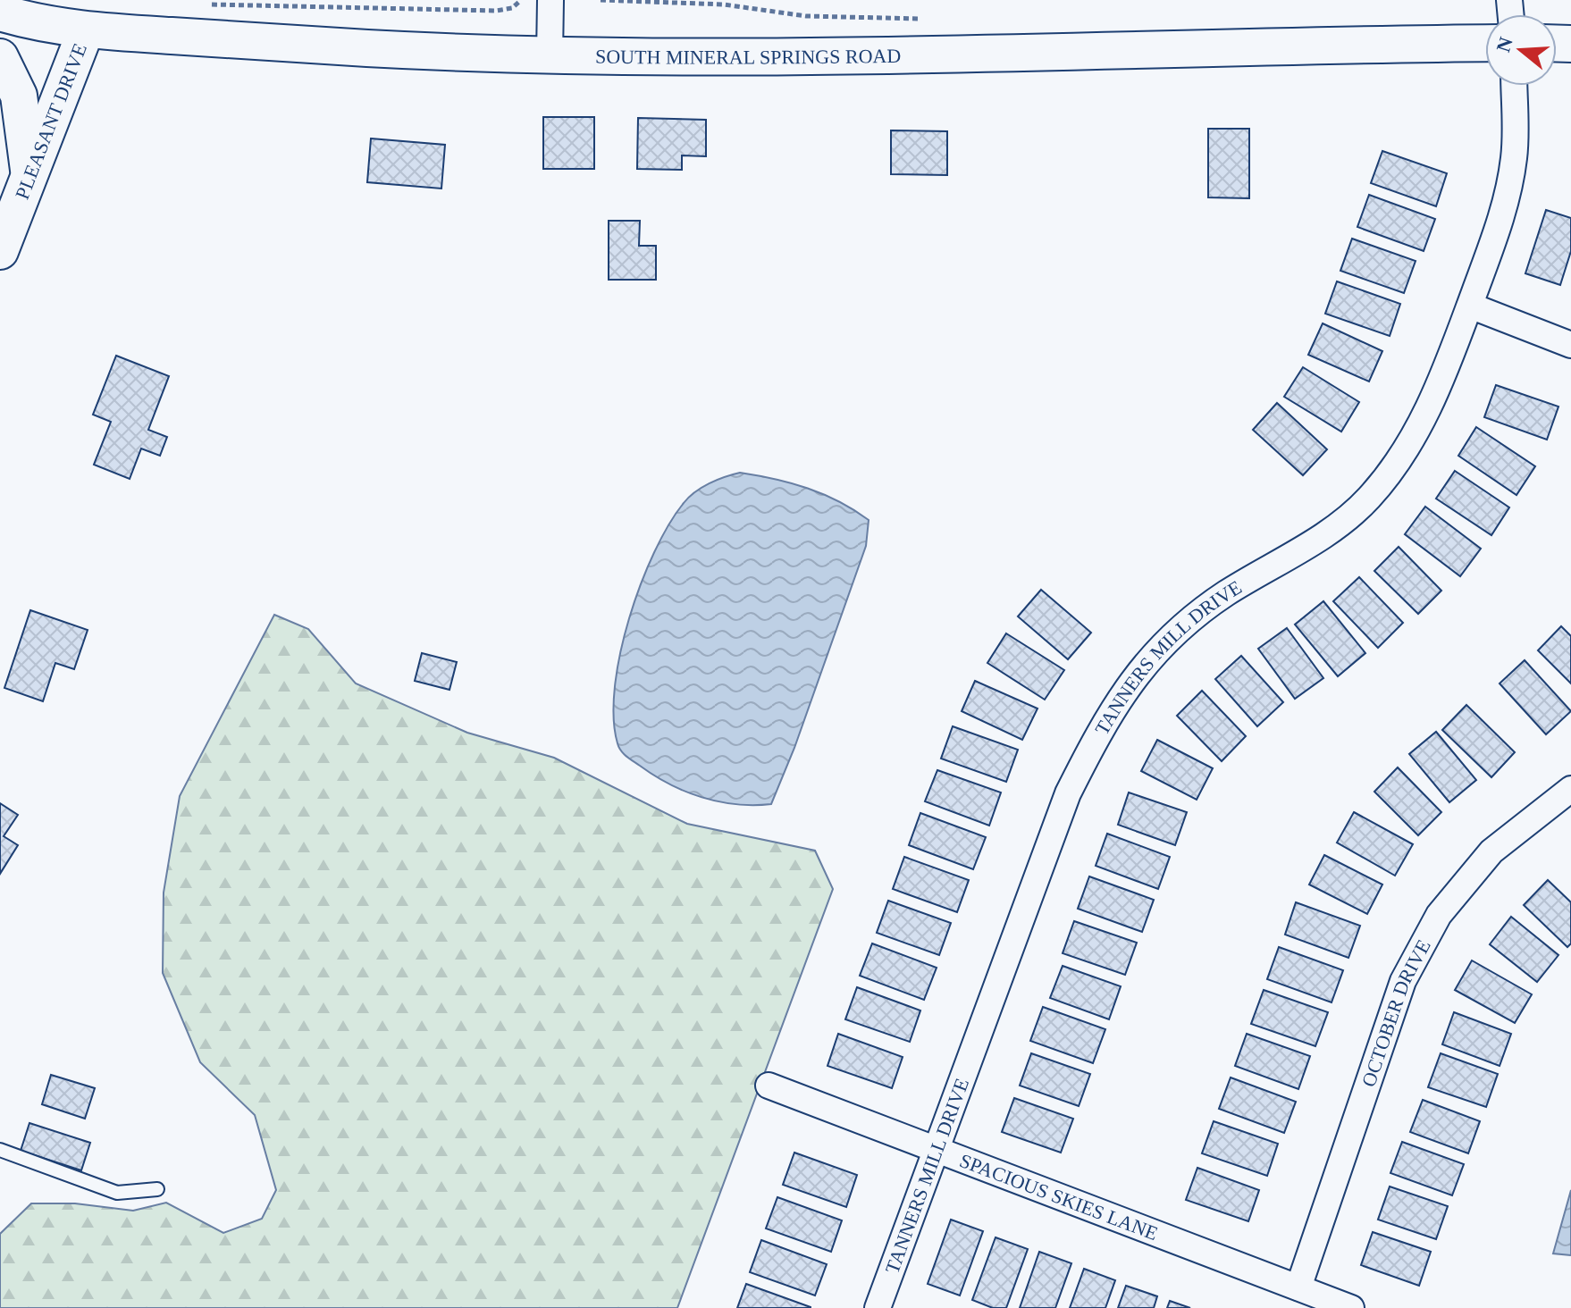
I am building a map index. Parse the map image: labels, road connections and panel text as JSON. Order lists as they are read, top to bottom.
{
  "streets": {
    "street": [
      "SOUTH MINERAL SPRINGS ROAD",
      "PLEASANT DRIVE",
      "TANNERS MILL DRIVE",
      "OCTOBER DRIVE",
      "SPACIOUS SKIES LANE"
    ]
  },
  "crossings": [
    ["SOUTH MINERAL SPRINGS ROAD", "PLEASANT DRIVE"],
    ["TANNERS MILL DRIVE", "SPACIOUS SKIES LANE"],
    ["OCTOBER DRIVE", "SPACIOUS SKIES LANE"]
  ],
  "north": "left"
}
